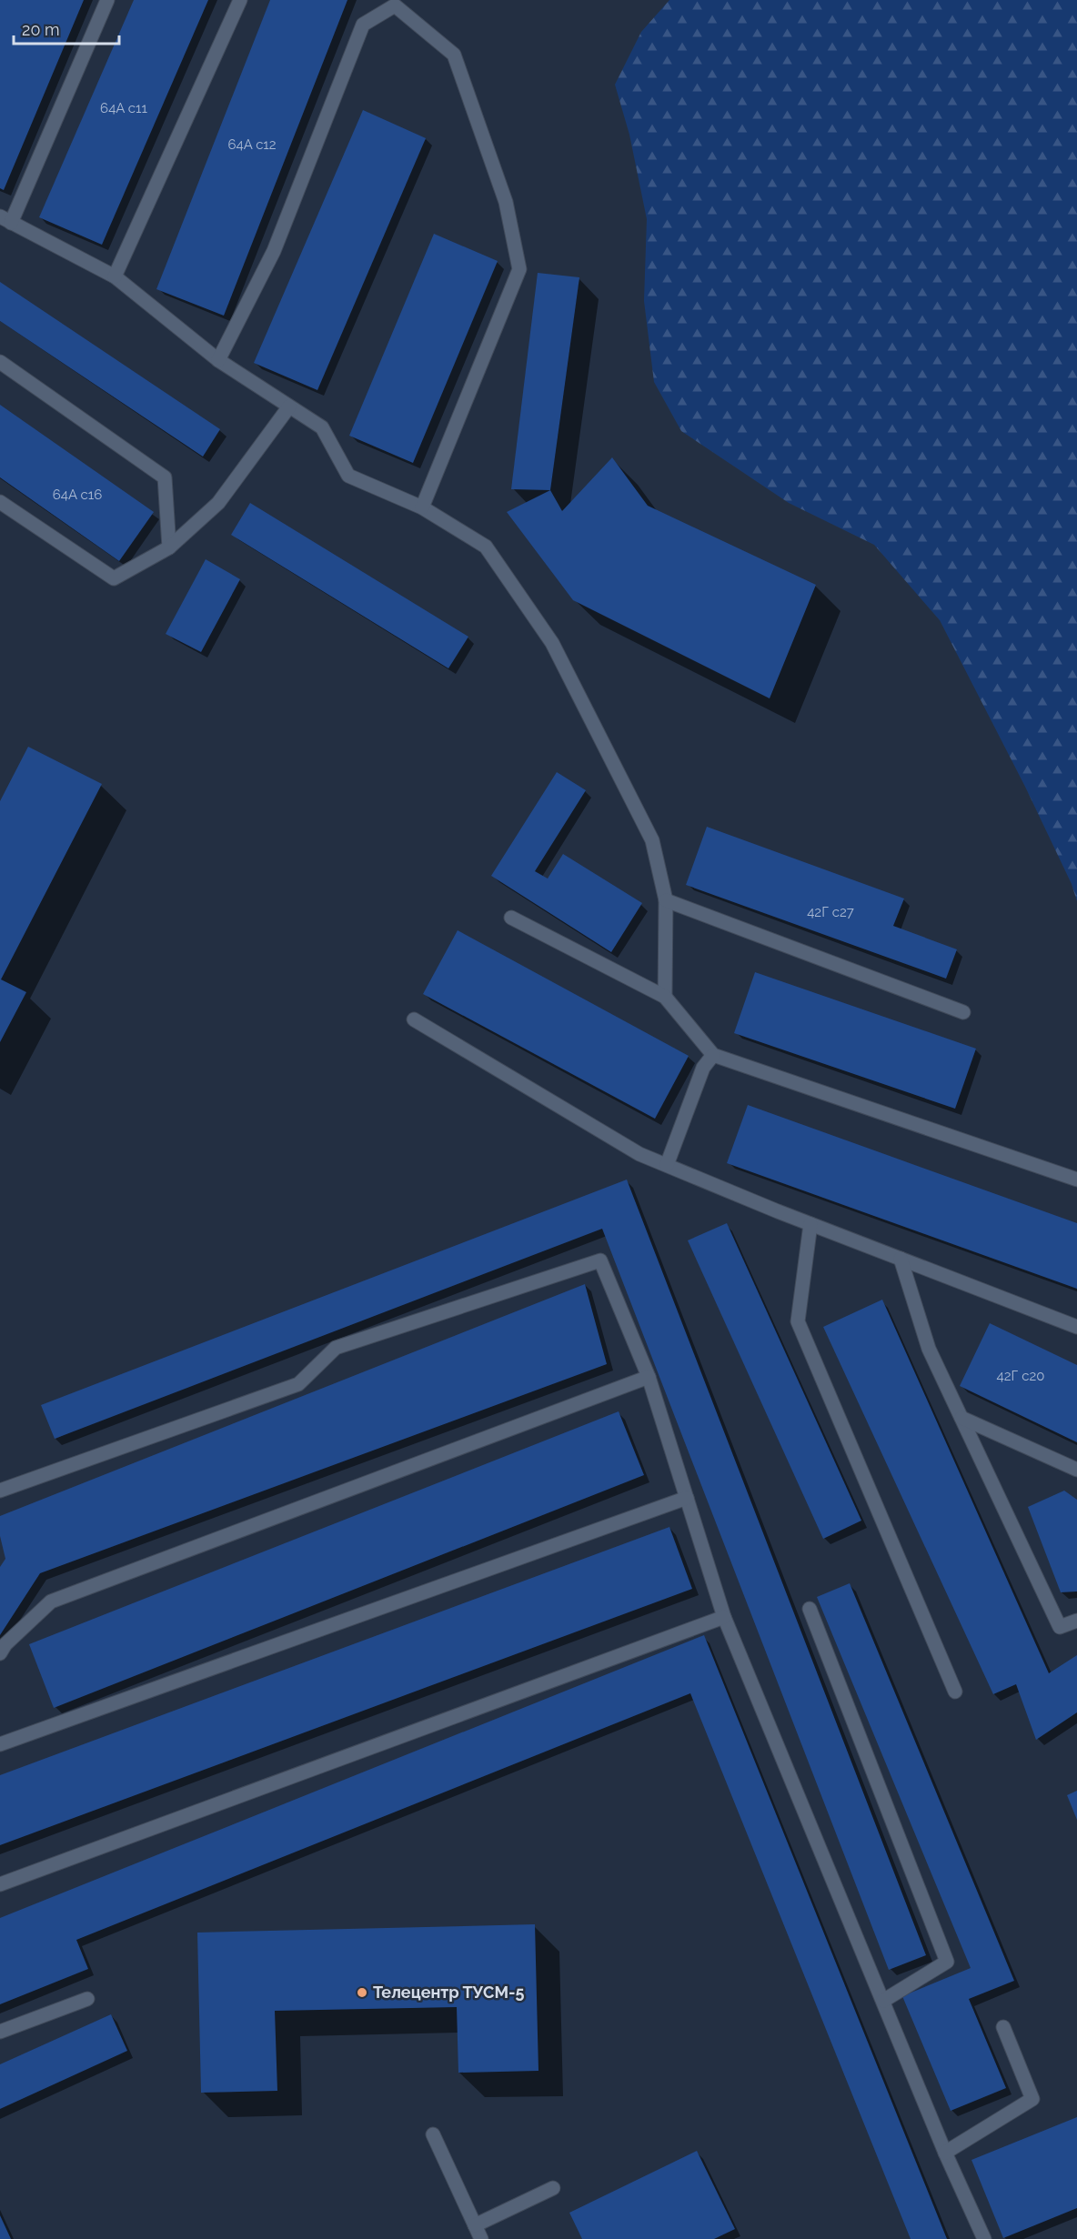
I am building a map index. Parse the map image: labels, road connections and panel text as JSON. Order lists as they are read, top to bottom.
{
  "places": ["Телецентр ТУСМ-5"],
  "house_numbers": [
    "64А с11",
    "64А с12",
    "64А с16",
    "42Г с27",
    "42Г с20"
  ],
  "scale_bar": "20 m"
}
